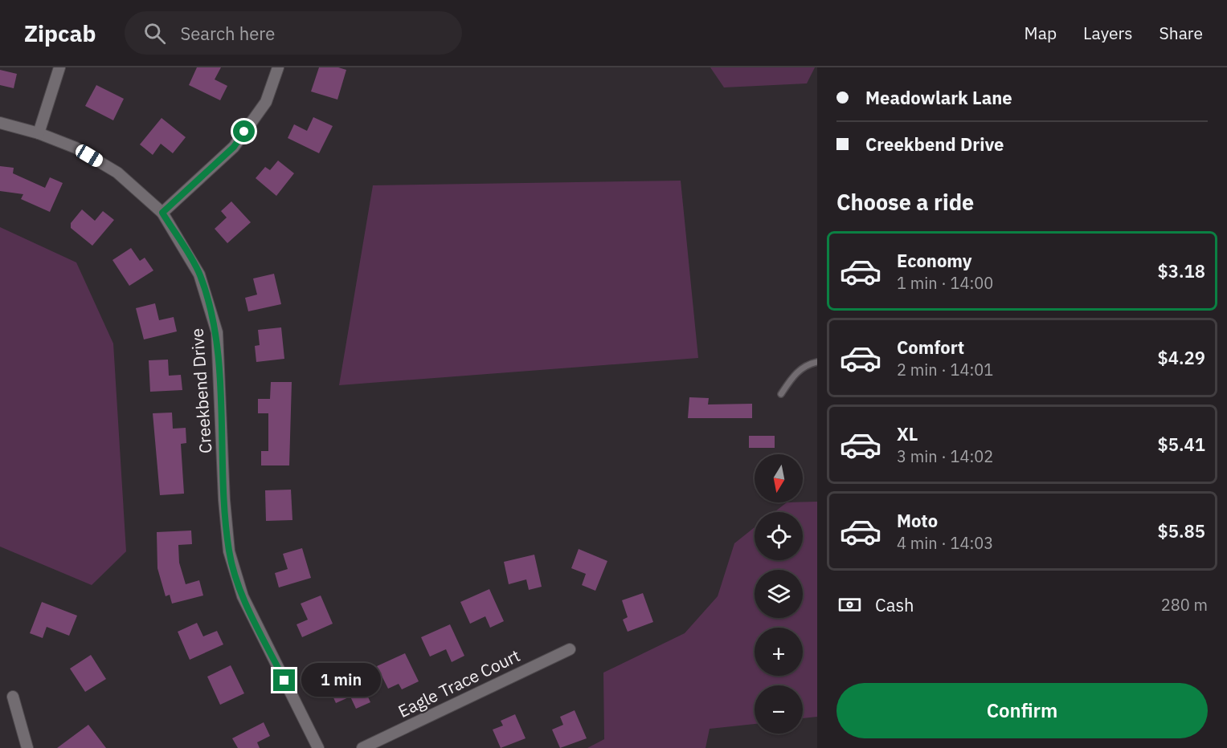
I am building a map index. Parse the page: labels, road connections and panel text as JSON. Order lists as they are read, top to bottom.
{
  "streets": {
    "street": ["Creekbend Drive", "Eagle Trace Court"]
  },
  "north": "bottom",
  "page": {
    "header": "Zipcab",
    "search": "Search here",
    "nav": ["Map", "Layers", "Share"],
    "banner": ["Meadowlark Lane", "Creekbend Drive"],
    "heading": "Choose a ride",
    "list": [
      {
        "name": "Economy",
        "note": "1 min · 14:00",
        "value": "$3.18"
      },
      {
        "name": "Comfort",
        "note": "2 min · 14:01",
        "value": "$4.29"
      },
      {
        "name": "XL",
        "note": "3 min · 14:02",
        "value": "$5.41"
      },
      {
        "name": "Moto",
        "note": "4 min · 14:03",
        "value": "$5.85"
      }
    ],
    "map_buttons": ["+", "−"],
    "pay": ["Cash", "280 m"],
    "bubble": "1 min",
    "buttons": "Confirm"
  }
}
